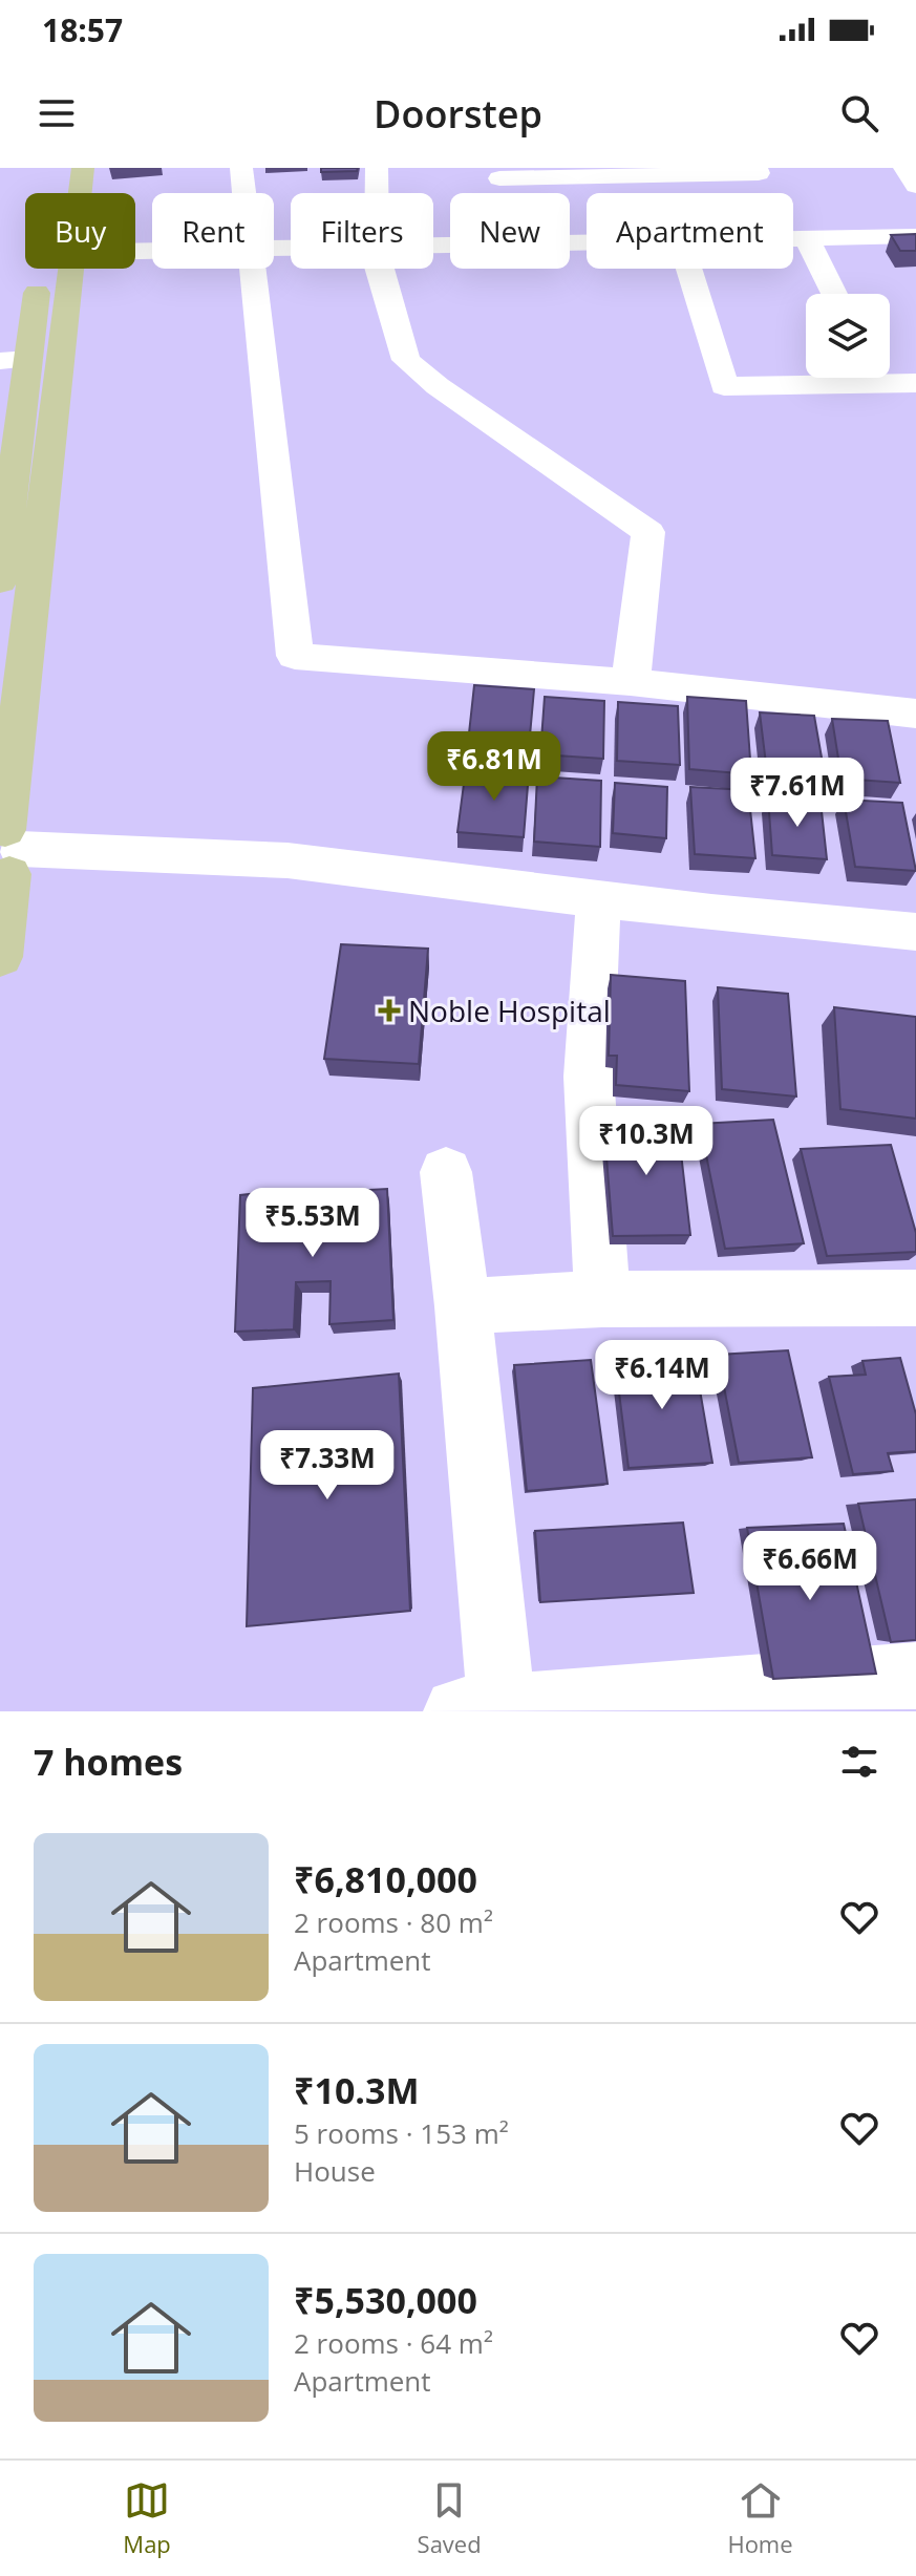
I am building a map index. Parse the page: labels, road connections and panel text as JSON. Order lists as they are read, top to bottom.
{
  "places": {
    "health": ["Noble Hospital"]
  },
  "page": {
    "status": "18:57",
    "header": "Doorstep",
    "chip": [
      "Buy",
      "Rent",
      "Filters",
      "New",
      "Apartment"
    ],
    "price": [
      "₹6.81M",
      "₹7.61M",
      "₹10.3M",
      "₹5.53M",
      "₹6.14M",
      "₹7.33M",
      "₹6.66M"
    ],
    "heading": "7 homes",
    "list": [
      {
        "name": "₹6,810,000",
        "note": "2 rooms · 80 m² · Apartment"
      },
      {
        "name": "₹10.3M",
        "note": "5 rooms · 153 m² · House"
      },
      {
        "name": "₹5,530,000",
        "note": "2 rooms · 64 m² · Apartment"
      }
    ],
    "tabs": ["Map", "Saved", "Home"]
  }
}
